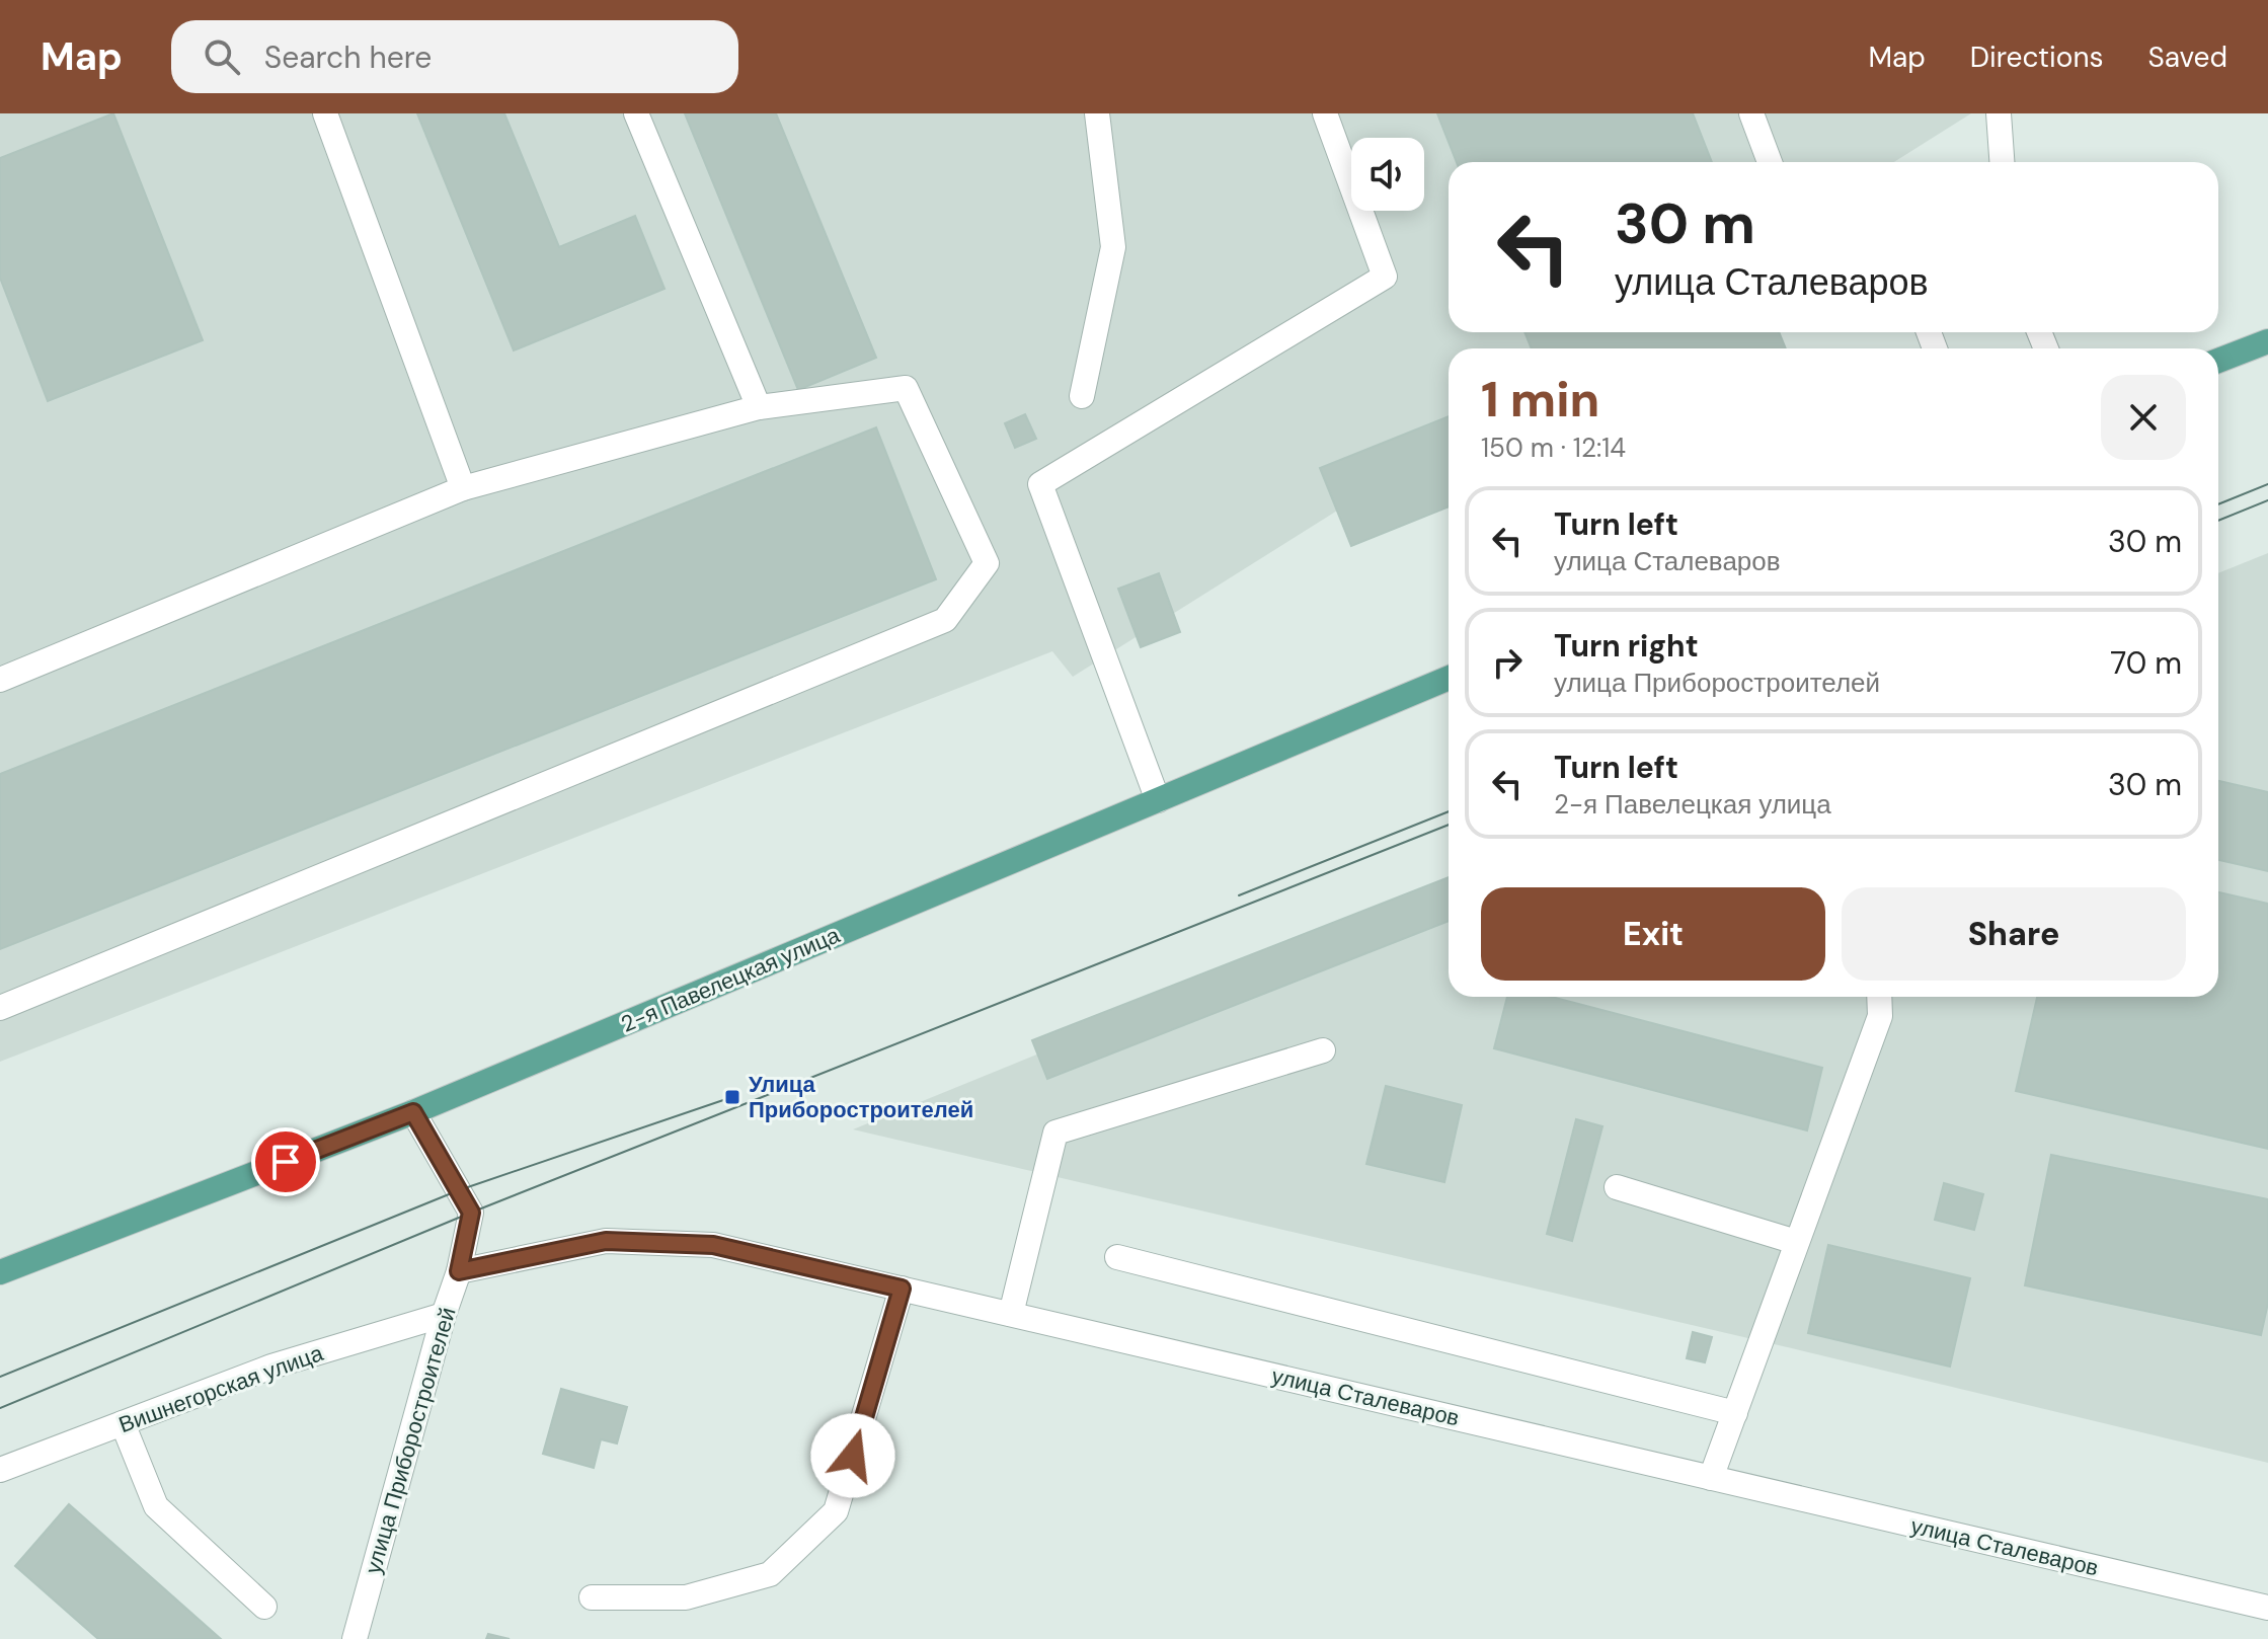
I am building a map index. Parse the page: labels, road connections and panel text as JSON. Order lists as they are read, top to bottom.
{
  "streets": {
    "main road": ["2-я Павелецкая улица"],
    "street": ["Вишнегорская улица", "улица Сталеваров", "улица Приборостроителей"]
  },
  "crossings": [
    ["2-я Павелецкая улица", "улица Приборостроителей"],
    ["Вишнегорская улица", "улица Приборостроителей"],
    ["улица Сталеваров", "улица Приборостроителей"]
  ],
  "places": {
    "transit": ["Улица Приборостроителей"]
  },
  "page": {
    "header": "Map",
    "search": "Search here",
    "nav": ["Map", "Directions", "Saved"],
    "turn": ["30 m", "улица Сталеваров"],
    "heading": ["1 min", "150 m · 12:14"],
    "list": [
      {
        "name": "Turn left",
        "note": "улица Сталеваров",
        "value": "30 m"
      },
      {
        "name": "Turn right",
        "note": "улица Приборостроителей",
        "value": "70 m"
      },
      {
        "name": "Turn left",
        "note": "2-я Павелецкая улица",
        "value": "30 m"
      }
    ],
    "buttons": ["Exit", "Share"]
  }
}
